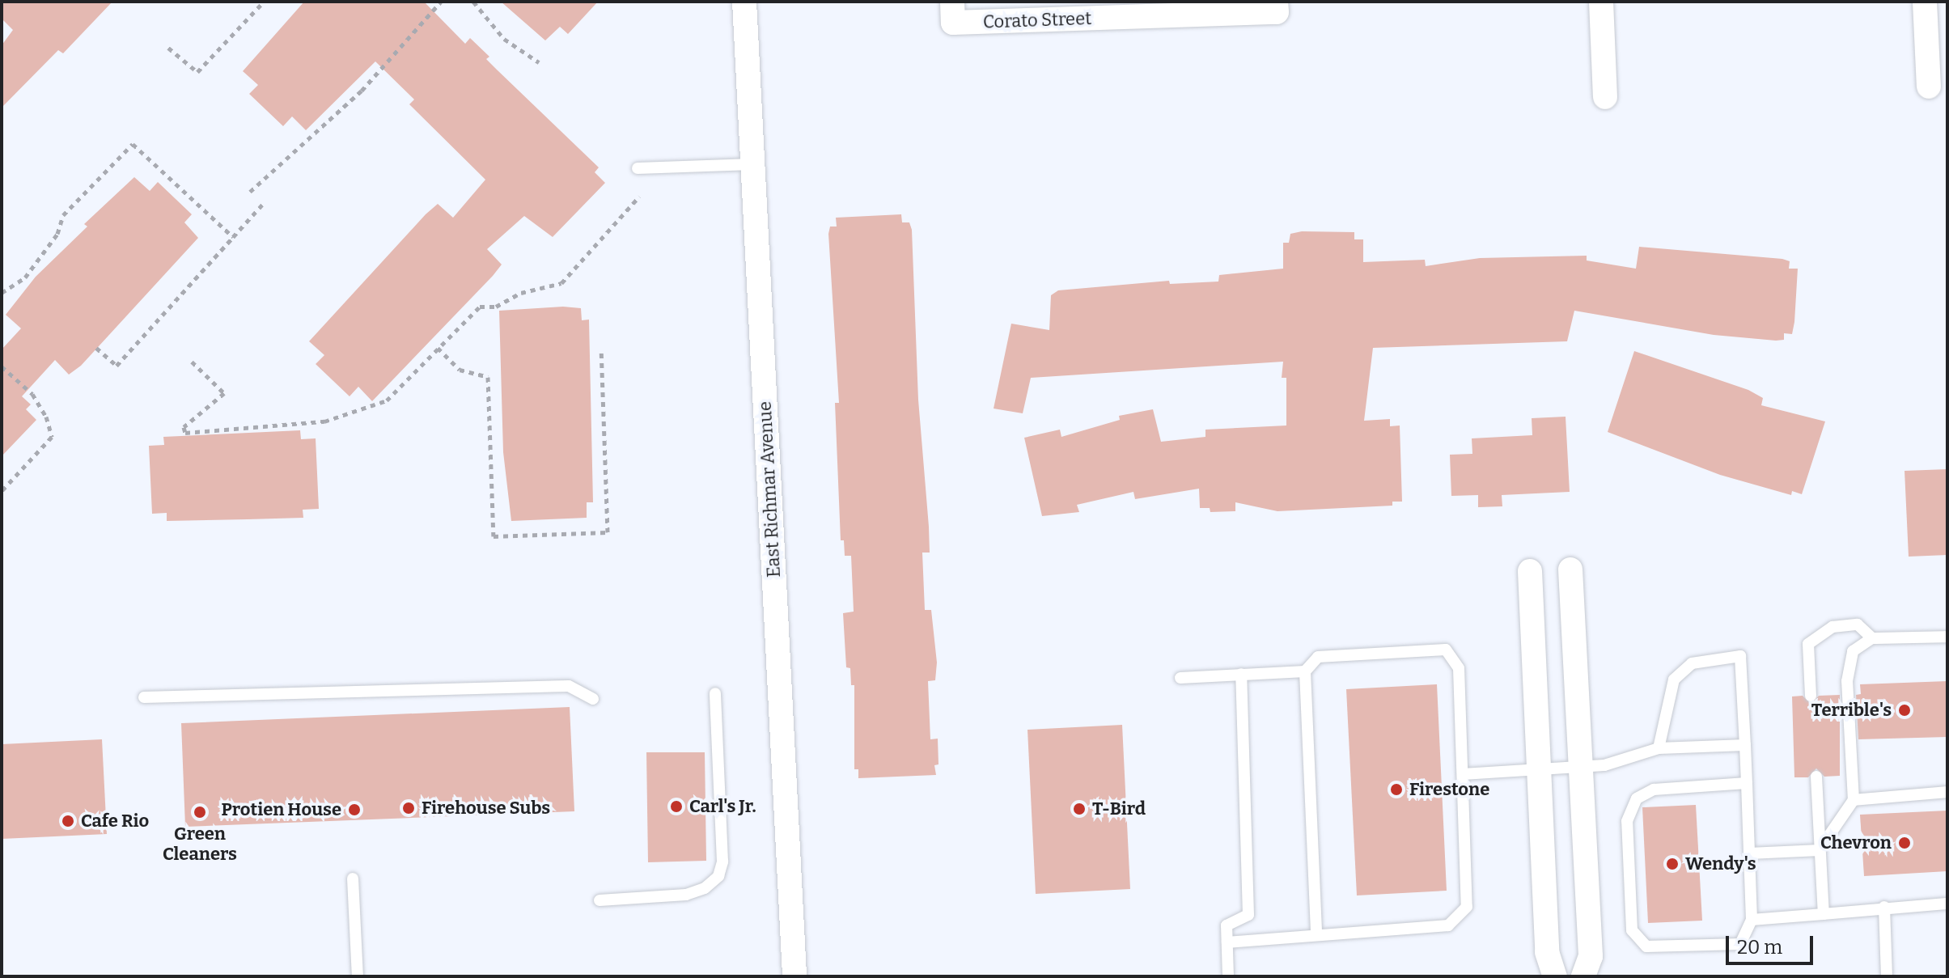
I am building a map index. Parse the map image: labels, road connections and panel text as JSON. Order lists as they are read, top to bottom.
{
  "streets": {
    "street": ["Corato Street", "East Richmar Avenue"]
  },
  "places": [
    "Terrible's",
    "Firestone",
    "Carl's Jr.",
    "Firehouse Subs",
    "T-Bird",
    "Protien House",
    "Green Cleaners",
    "Cafe Rio",
    "Chevron",
    "Wendy's"
  ],
  "scale_bar": "20 m"
}
